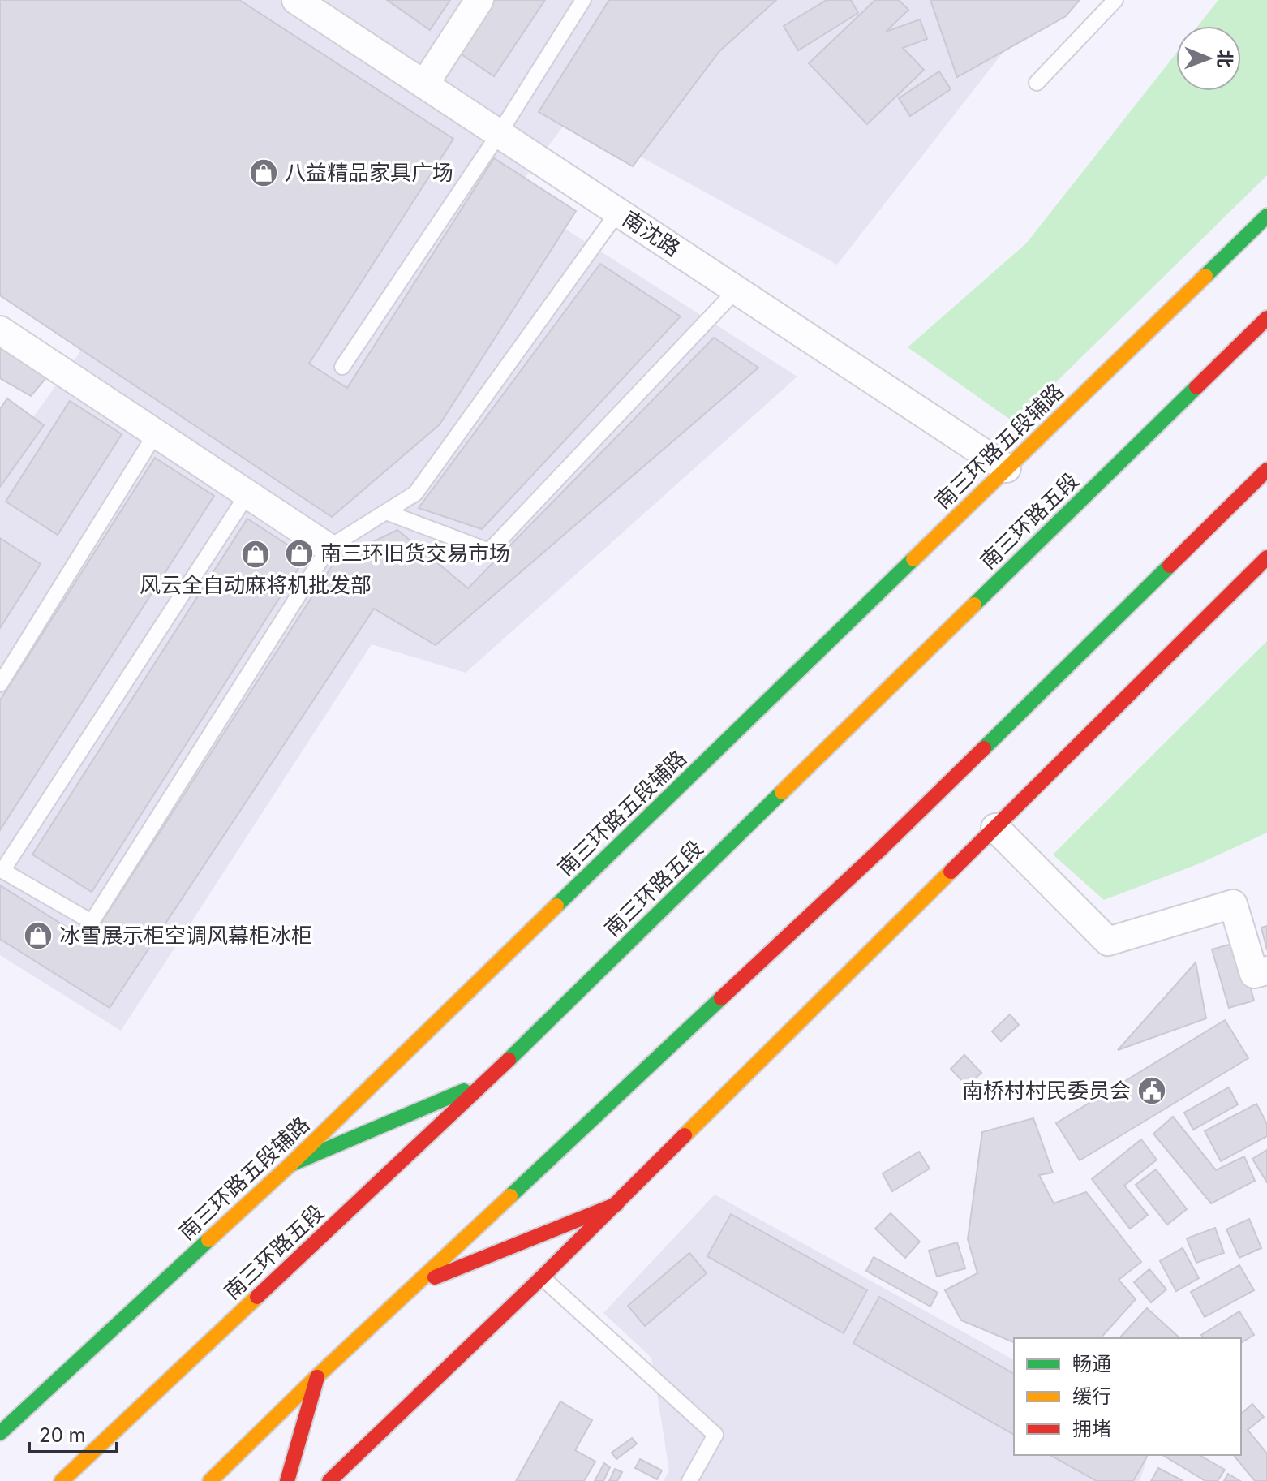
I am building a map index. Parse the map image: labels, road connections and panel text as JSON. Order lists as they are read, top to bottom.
{
  "streets": {
    "main road": ["南三环路五段辅路", "南三环路五段"],
    "street": ["南沈路"]
  },
  "crossings": [
    ["南沈路", "南三环路五段辅路"]
  ],
  "places": {
    "shop": [
      "八益精品家具广场",
      "南三环旧货交易市场",
      "风云全自动麻将机批发部",
      "冰雪展示柜空调风幕柜冰柜"
    ],
    "public building": ["南桥村村民委员会"]
  },
  "legend": ["畅通", "缓行", "拥堵"],
  "scale_bar": "20 m",
  "north": "right"
}
